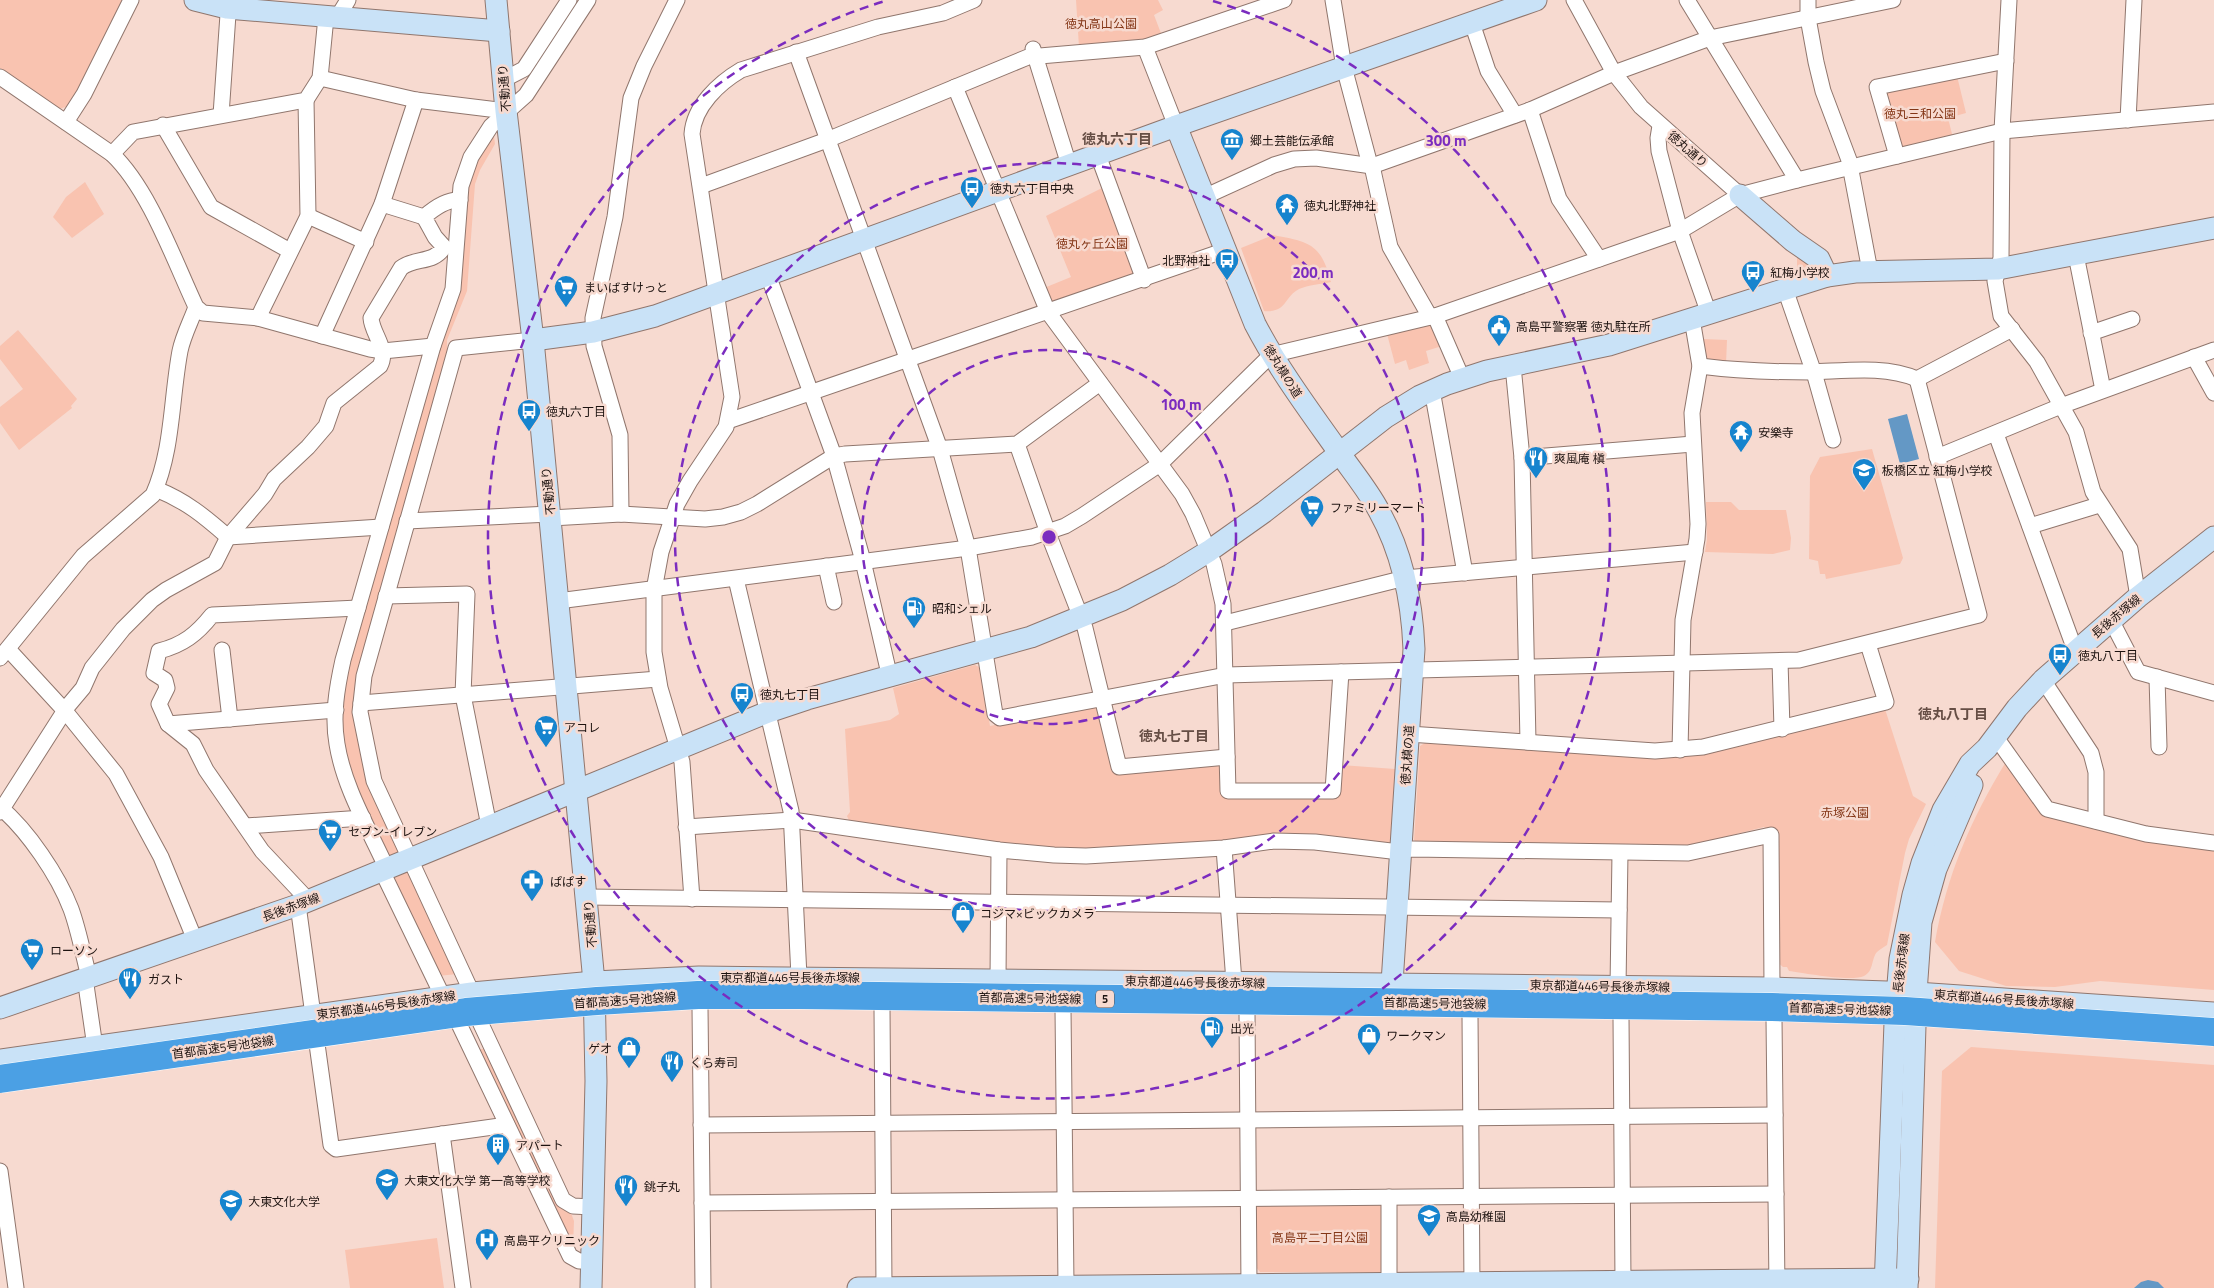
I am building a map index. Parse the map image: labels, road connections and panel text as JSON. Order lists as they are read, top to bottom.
{
  "streets": {
    "highway": ["首都高速5号池袋線", "5"],
    "street": [
      "不動通り",
      "徳丸通り",
      "徳丸槙の道",
      "長後赤塚線",
      "東京都道446号長後赤塚線"
    ]
  },
  "crossings": [
    ["不動通り", "長後赤塚線"],
    ["不動通り", "東京都道446号長後赤塚線"],
    ["徳丸通り", "長後赤塚線"],
    ["徳丸槙の道", "長後赤塚線"],
    ["徳丸槙の道", "東京都道446号長後赤塚線"],
    ["長後赤塚線", "東京都道446号長後赤塚線"]
  ],
  "districts": ["徳丸六丁目", "徳丸八丁目", "徳丸七丁目"],
  "parks": [
    "徳丸高山公園",
    "徳丸三和公園",
    "徳丸ヶ丘公園",
    "赤塚公園",
    "高島平二丁目公園"
  ],
  "places": {
    "museum": ["郷土芸能伝承館"],
    "bus stop": [
      "徳丸六丁目中央",
      "北野神社",
      "紅梅小学校",
      "徳丸六丁目",
      "徳丸八丁目",
      "徳丸七丁目"
    ],
    "temple": ["徳丸北野神社", "安樂寺"],
    "supermarket": [
      "まいばすけっと",
      "ファミリーマート",
      "アコレ",
      "セブン-イレブン",
      "ローソン"
    ],
    "public building": ["高島平警察署 徳丸駐在所"],
    "restaurant": [
      "爽風庵 槇",
      "ガスト",
      "くら寿司",
      "銚子丸"
    ],
    "school or university": [
      "板橋区立 紅梅小学校",
      "大東文化大学 第一高等学校",
      "大東文化大学",
      "高島幼稚園"
    ],
    "fuel station": ["昭和シェル", "出光"],
    "pharmacy": ["ぱぱす"],
    "shop": ["コジマ×ビックカメラ", "ワークマン", "ゲオ"],
    "building": ["アパート"],
    "hospital": ["高島平クリニック"]
  },
  "rings": ["300 m", "200 m", "100 m"]
}
